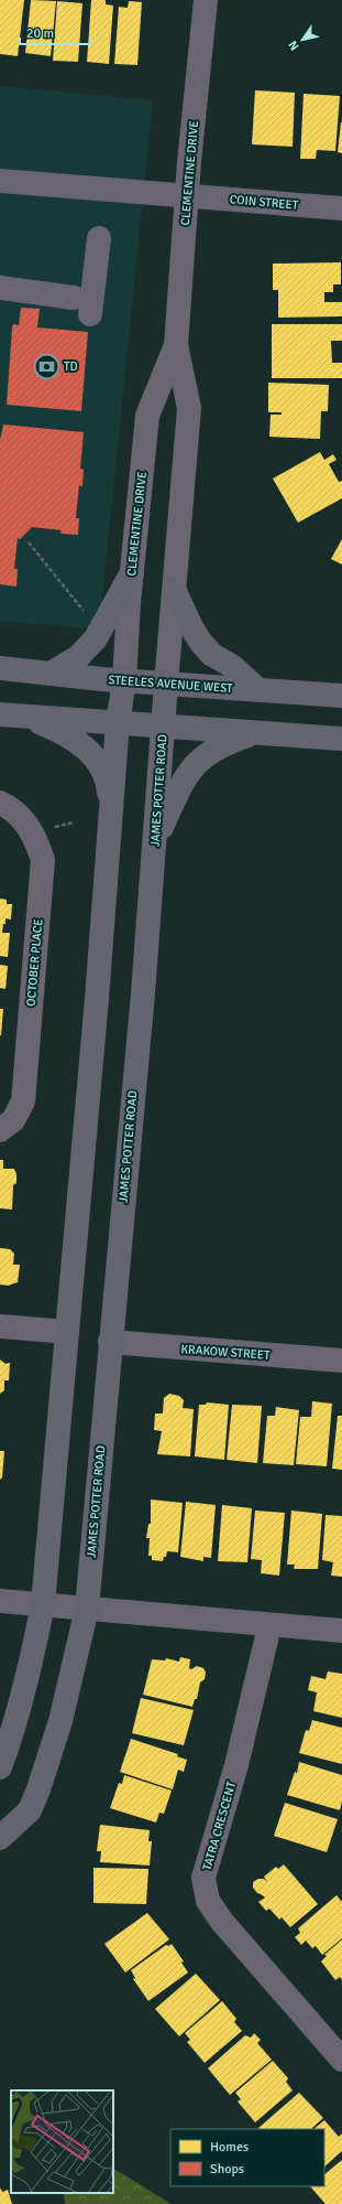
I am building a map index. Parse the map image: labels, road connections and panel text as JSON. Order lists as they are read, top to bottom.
{
  "streets": {
    "main road": ["STEELES AVENUE WEST", "JAMES POTTER ROAD"],
    "street": [
      "CLEMENTINE DRIVE",
      "COIN STREET",
      "OCTOBER PLACE",
      "KRAKOW STREET",
      "TATRA CRESCENT"
    ]
  },
  "crossings": [
    ["CLEMENTINE DRIVE", "COIN STREET"],
    ["CLEMENTINE DRIVE", "STEELES AVENUE WEST"],
    ["CLEMENTINE DRIVE", "JAMES POTTER ROAD"],
    ["STEELES AVENUE WEST", "JAMES POTTER ROAD"],
    ["JAMES POTTER ROAD", "KRAKOW STREET"]
  ],
  "places": {
    "bank": ["TD"]
  },
  "legend": ["Homes", "Shops"],
  "scale_bar": "20 m",
  "north": "bottom left"
}
